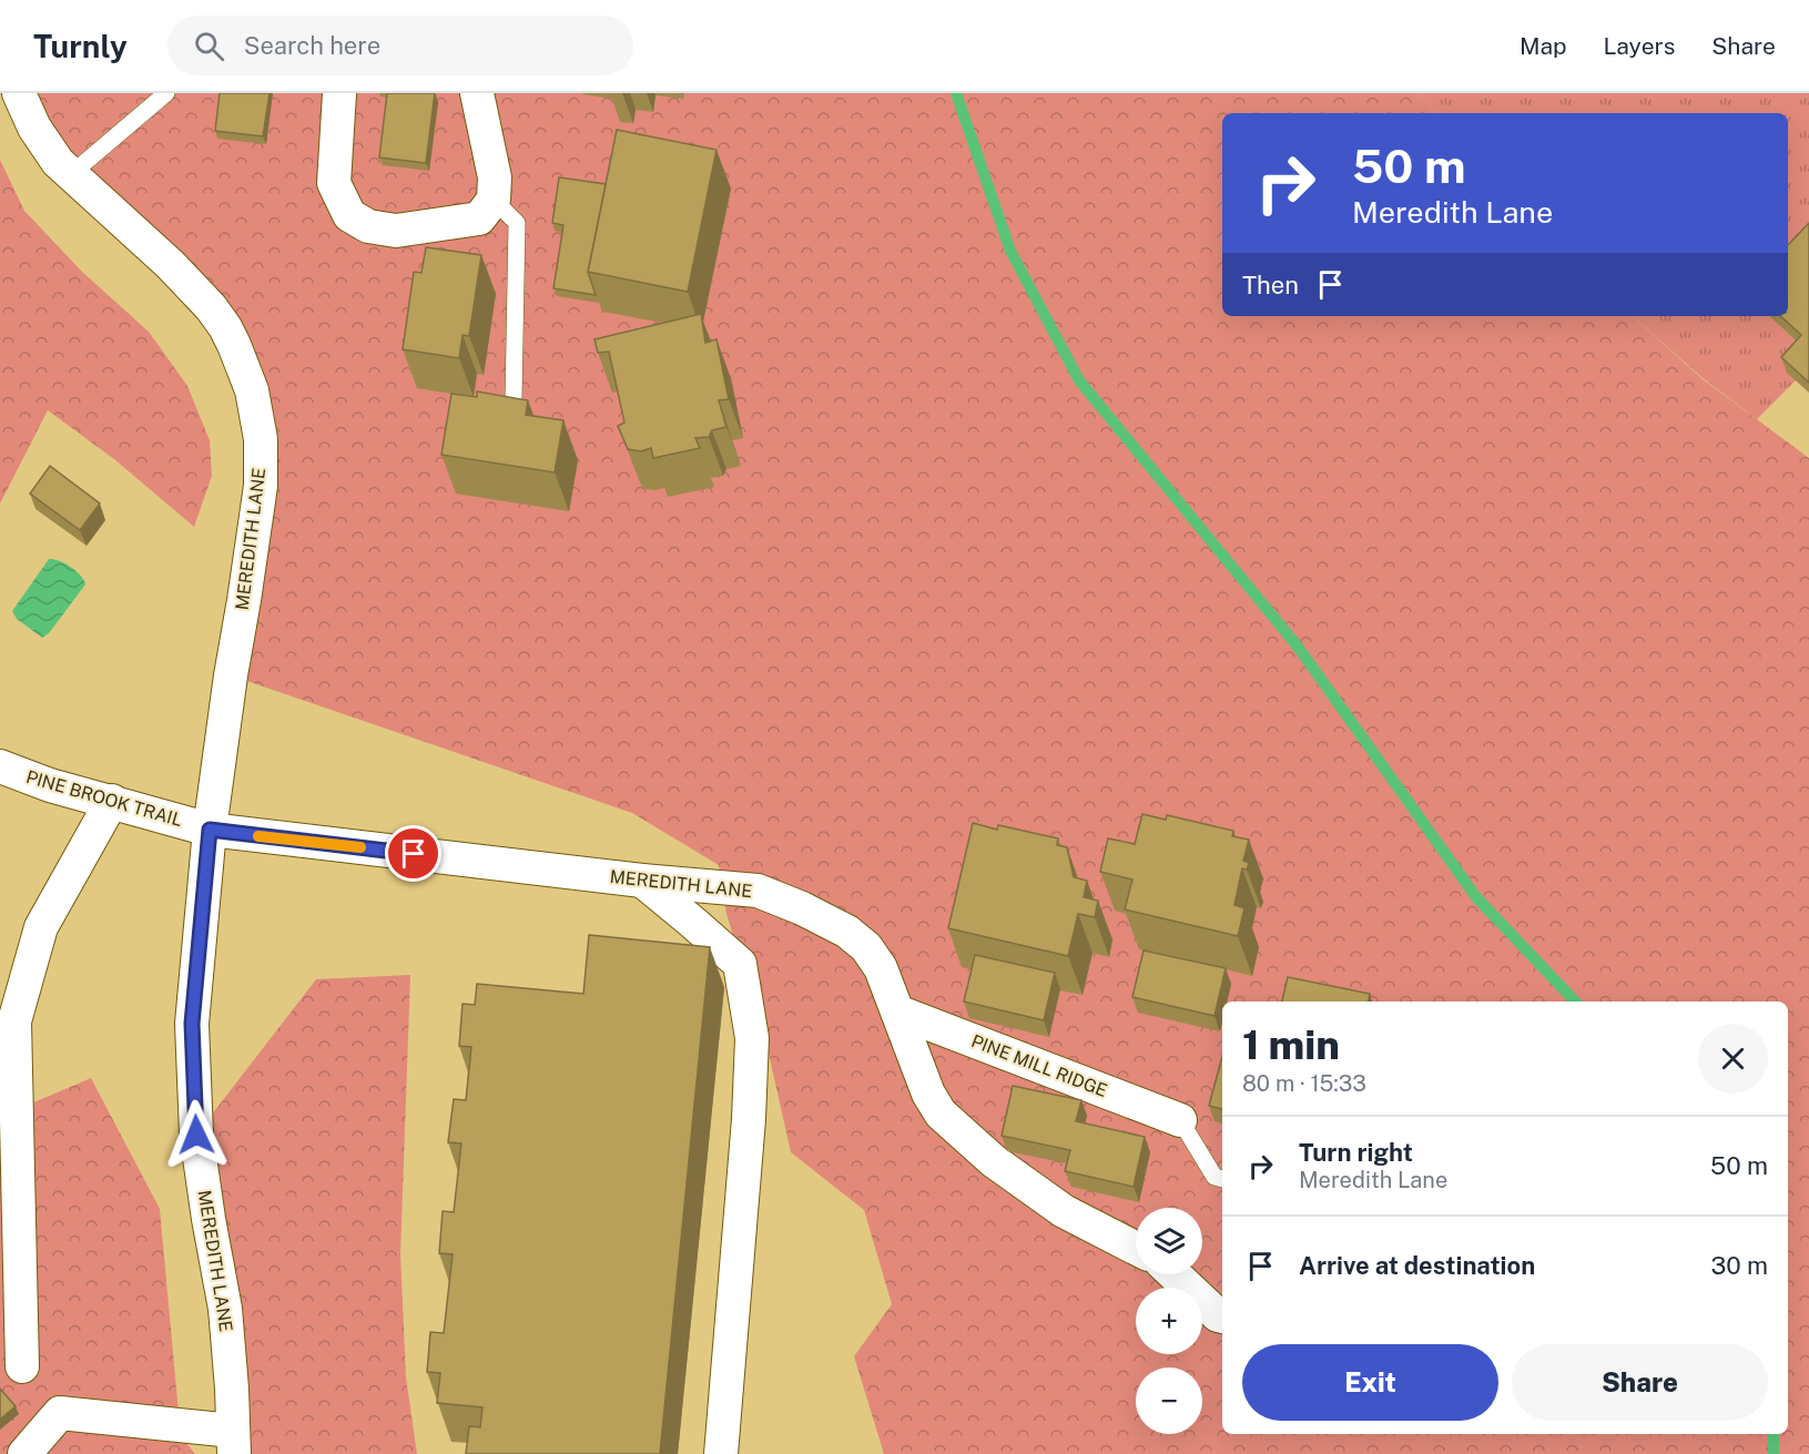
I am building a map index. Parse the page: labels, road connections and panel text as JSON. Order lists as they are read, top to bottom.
{
  "streets": {
    "street": ["MEREDITH LANE", "PINE BROOK TRAIL", "PINE MILL RIDGE"]
  },
  "crossings": [
    ["MEREDITH LANE", "PINE BROOK TRAIL"],
    ["MEREDITH LANE", "PINE MILL RIDGE"]
  ],
  "page": {
    "header": "Turnly",
    "search": "Search here",
    "nav": ["Map", "Layers", "Share"],
    "turn": ["50 m", "Meredith Lane"],
    "then": "Then",
    "heading": ["1 min", "80 m · 15:33"],
    "list": [
      {
        "name": "Turn right",
        "note": "Meredith Lane",
        "value": "50 m"
      },
      {
        "name": "Arrive at destination",
        "value": "30 m"
      }
    ],
    "map_buttons": ["+", "−"],
    "buttons": ["Exit", "Share"]
  }
}
